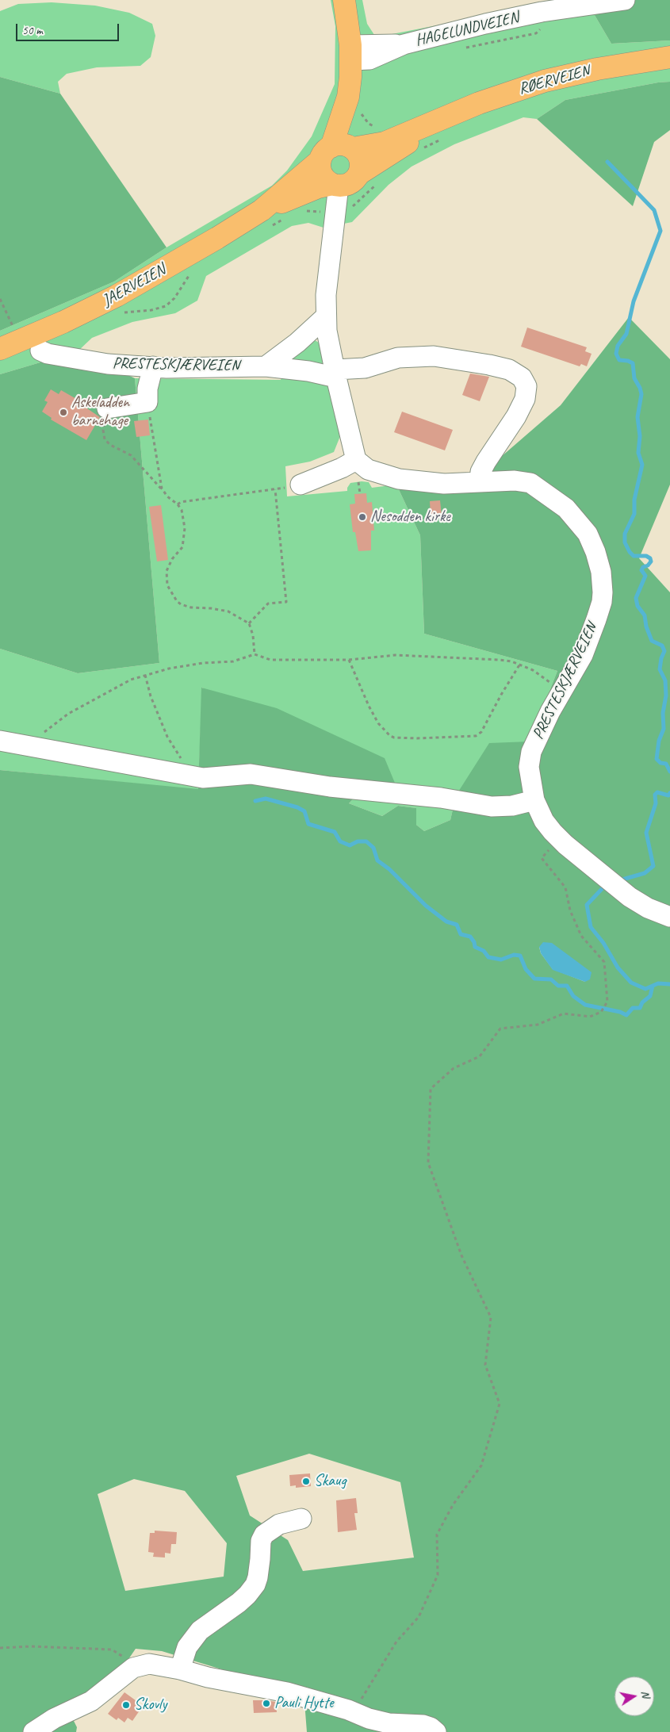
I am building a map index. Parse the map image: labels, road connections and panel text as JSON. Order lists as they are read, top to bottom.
{
  "streets": {
    "main road": ["RØERVEIEN", "JAERVEIEN"],
    "street": ["HAGELUNDVEIEN", "PRESTESKJÆRVEIEN"]
  },
  "crossings": [
    ["RØERVEIEN", "JAERVEIEN"]
  ],
  "places": [
    "Askeladden barnehage",
    "Nesodden kirke",
    "Skaug",
    "Pauli Hytte",
    "Skovly"
  ],
  "scale_bar": "50 m",
  "north": "right"
}
